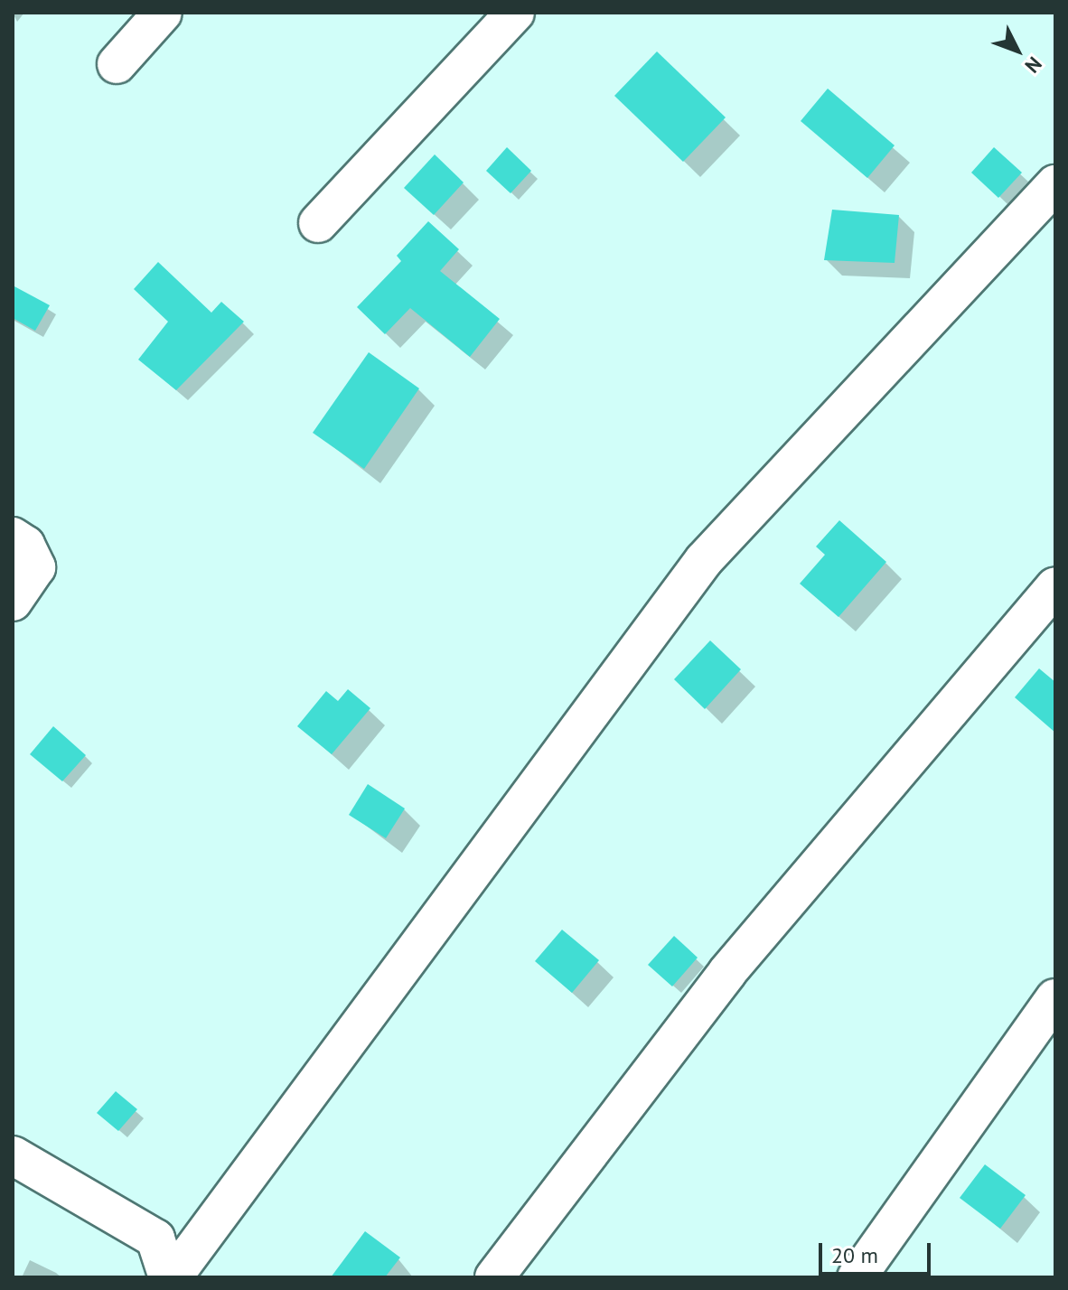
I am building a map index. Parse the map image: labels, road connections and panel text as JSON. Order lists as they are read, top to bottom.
{
  "scale_bar": "20 m",
  "north": "bottom right"
}
